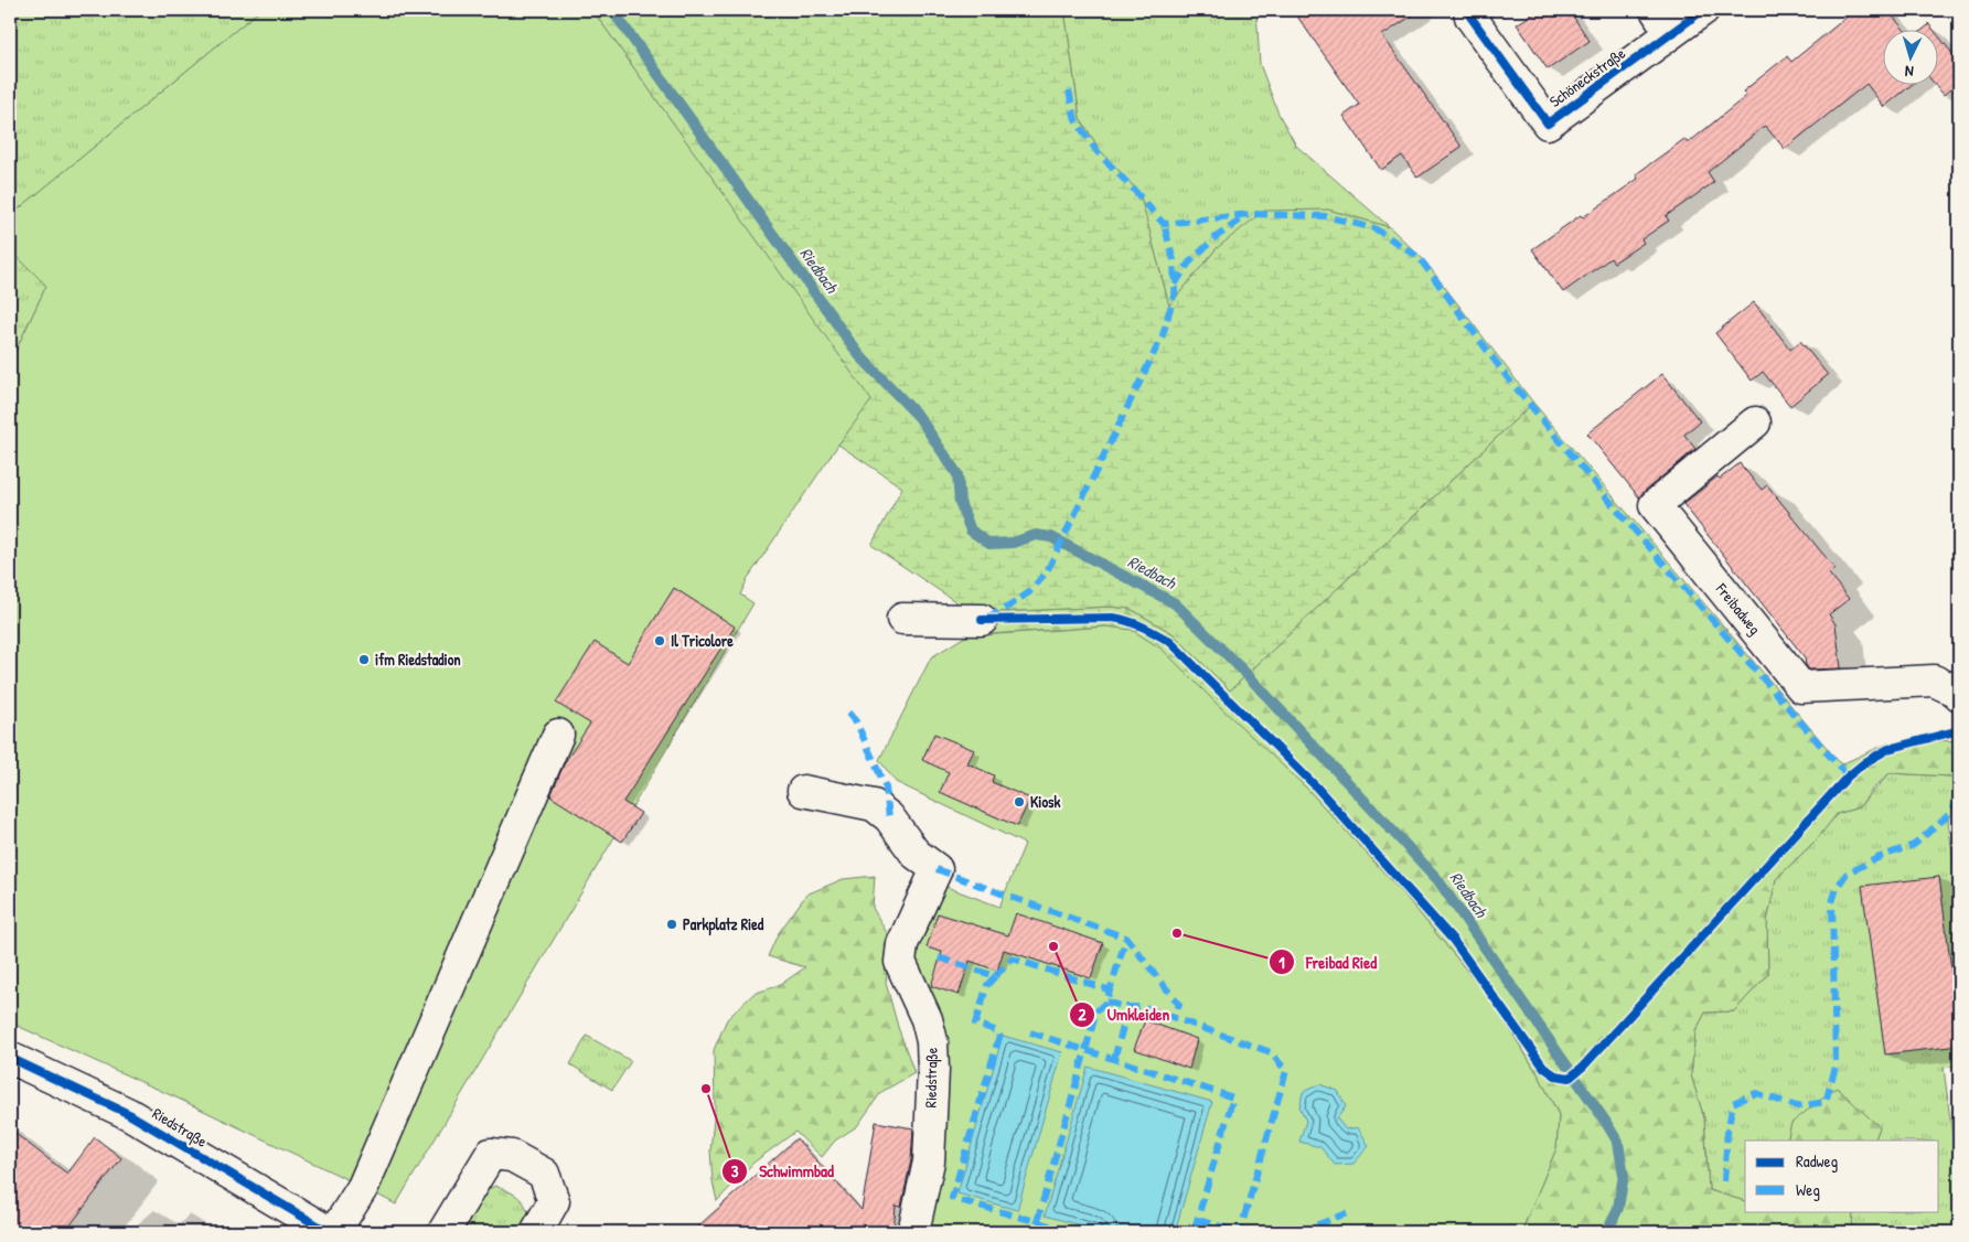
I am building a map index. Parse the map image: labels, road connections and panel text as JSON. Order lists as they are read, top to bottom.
{
  "streets": {
    "street": ["Schöneckstraße", "Freibadweg", "Riedstraße"]
  },
  "water": ["Riedbach"],
  "places": [
    "Il Tricolore",
    "ifm Riedstadion",
    "Kiosk",
    "Parkplatz Ried",
    "Freibad Ried",
    "Umkleiden",
    "Schwimmbad"
  ],
  "legend": ["Radweg", "Weg"],
  "north": "bottom"
}
